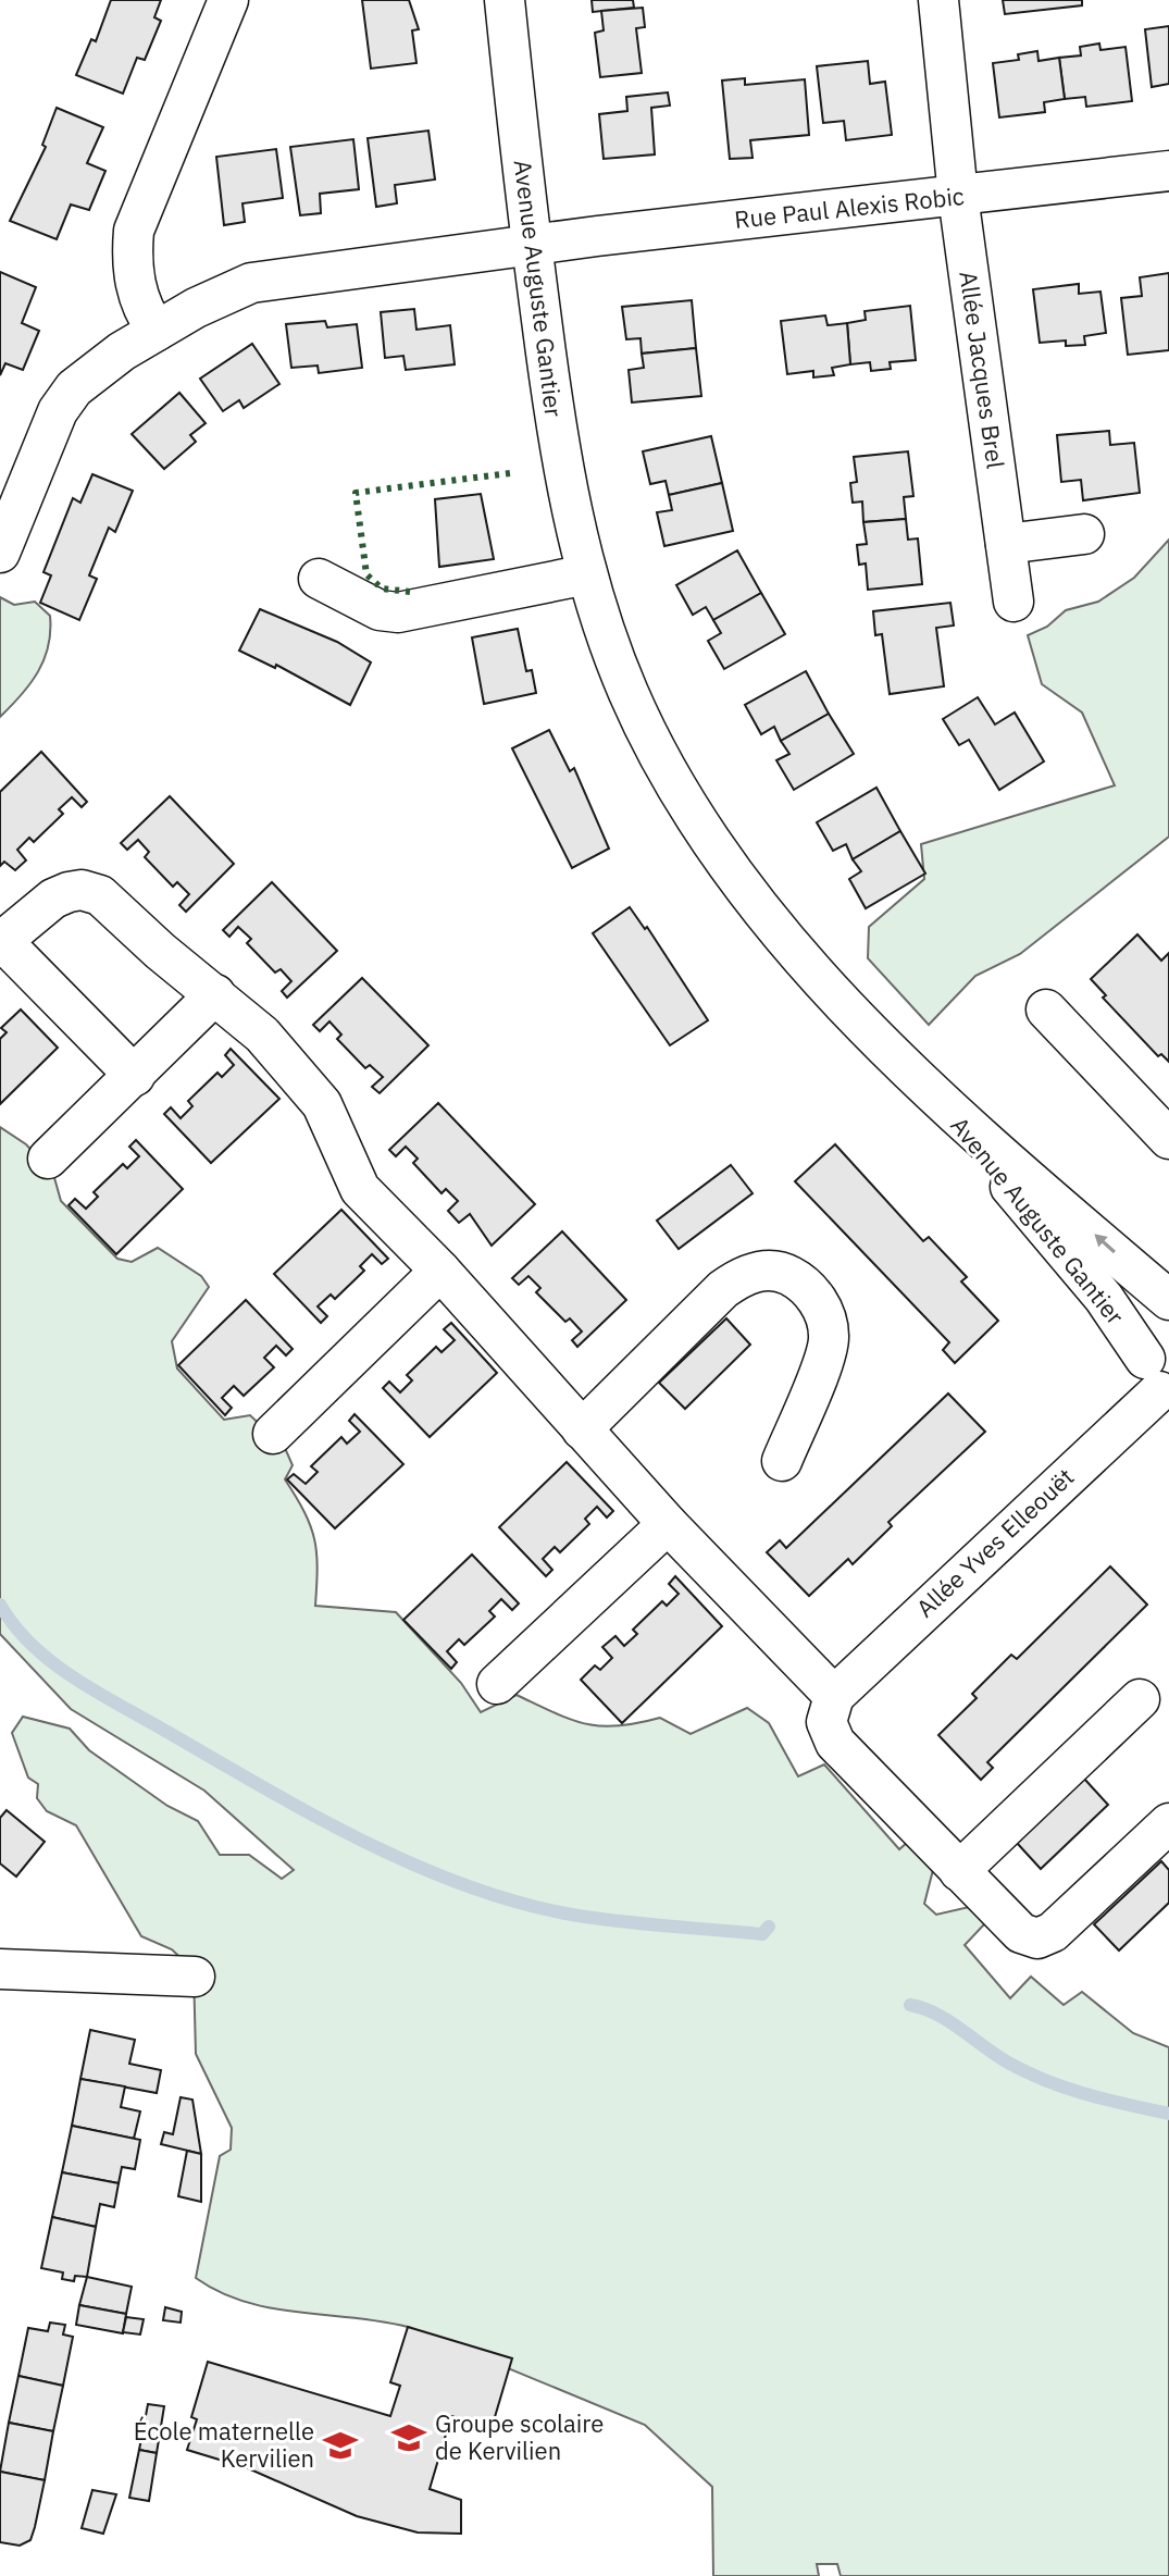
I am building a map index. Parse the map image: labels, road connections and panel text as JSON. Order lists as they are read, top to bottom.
{
  "streets": {
    "street": [
      "Rue Paul Alexis Robic",
      "Avenue Auguste Gantier",
      "Allée Jacques Brel",
      "Allée Yves Elleouët"
    ]
  },
  "crossings": [
    ["Rue Paul Alexis Robic", "Avenue Auguste Gantier"],
    ["Rue Paul Alexis Robic", "Allée Jacques Brel"],
    ["Avenue Auguste Gantier", "Allée Yves Elleouët"]
  ],
  "places": {
    "school or university": ["Groupe scolaire de Kervilien", "École maternelle Kervilien"]
  }
}
